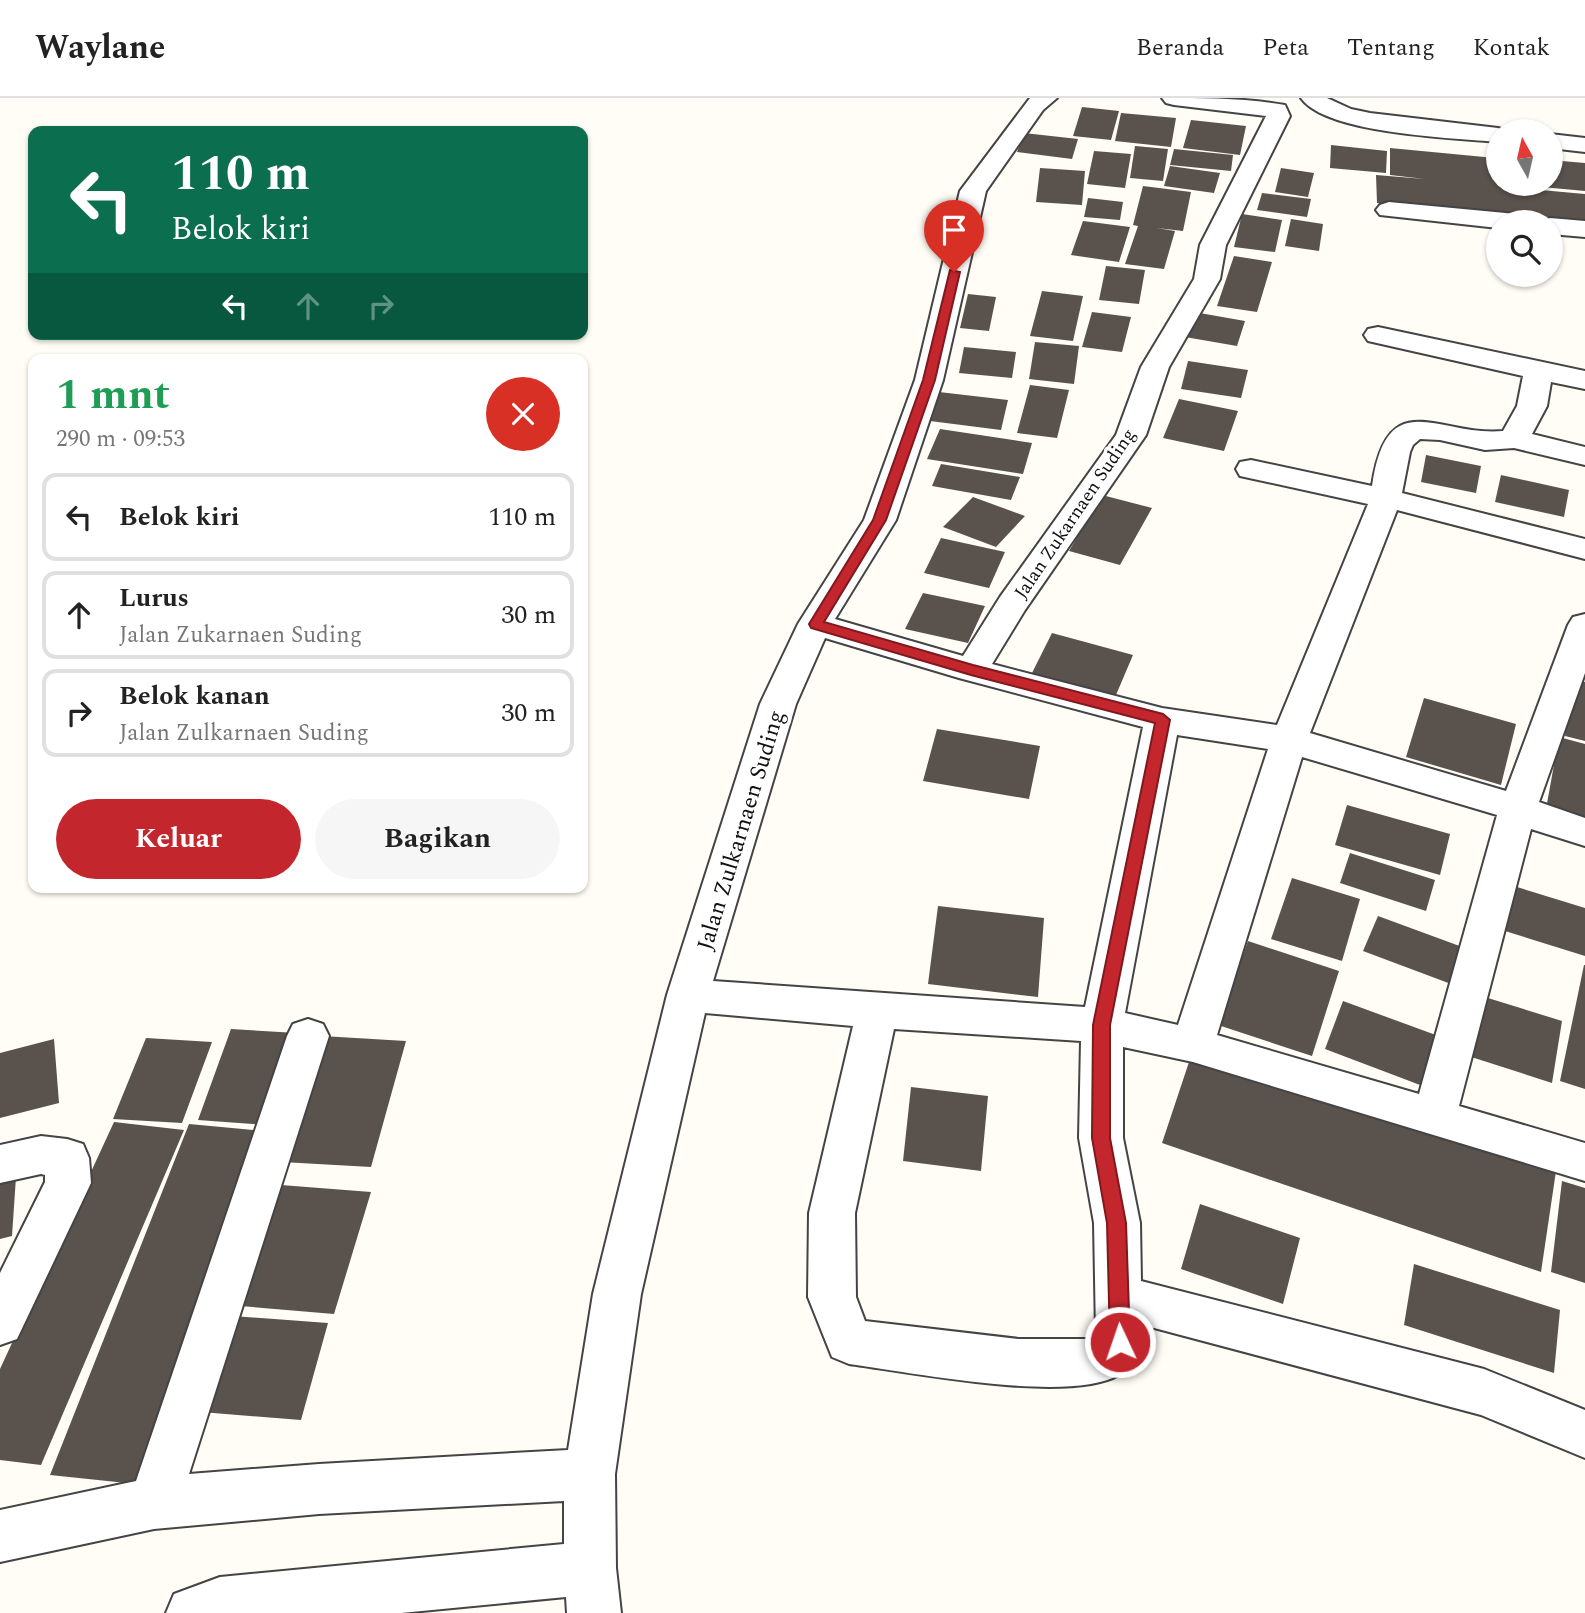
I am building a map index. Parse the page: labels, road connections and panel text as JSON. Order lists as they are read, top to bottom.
{
  "streets": {
    "street": ["Jalan Zukarnaen Suding", "Jalan Zulkarnaen Suding"]
  },
  "north": "top",
  "page": {
    "header": "Waylane",
    "nav": [
      "Beranda",
      "Peta",
      "Tentang",
      "Kontak"
    ],
    "turn": ["110 m", "Belok kiri"],
    "heading": ["1 mnt", "290 m · 09:53"],
    "list": [
      {
        "name": "Belok kiri",
        "value": "110 m"
      },
      {
        "name": "Lurus",
        "note": "Jalan Zukarnaen Suding",
        "value": "30 m"
      },
      {
        "name": "Belok kanan",
        "note": "Jalan Zulkarnaen Suding",
        "value": "30 m"
      }
    ],
    "buttons": ["Keluar", "Bagikan"]
  }
}
